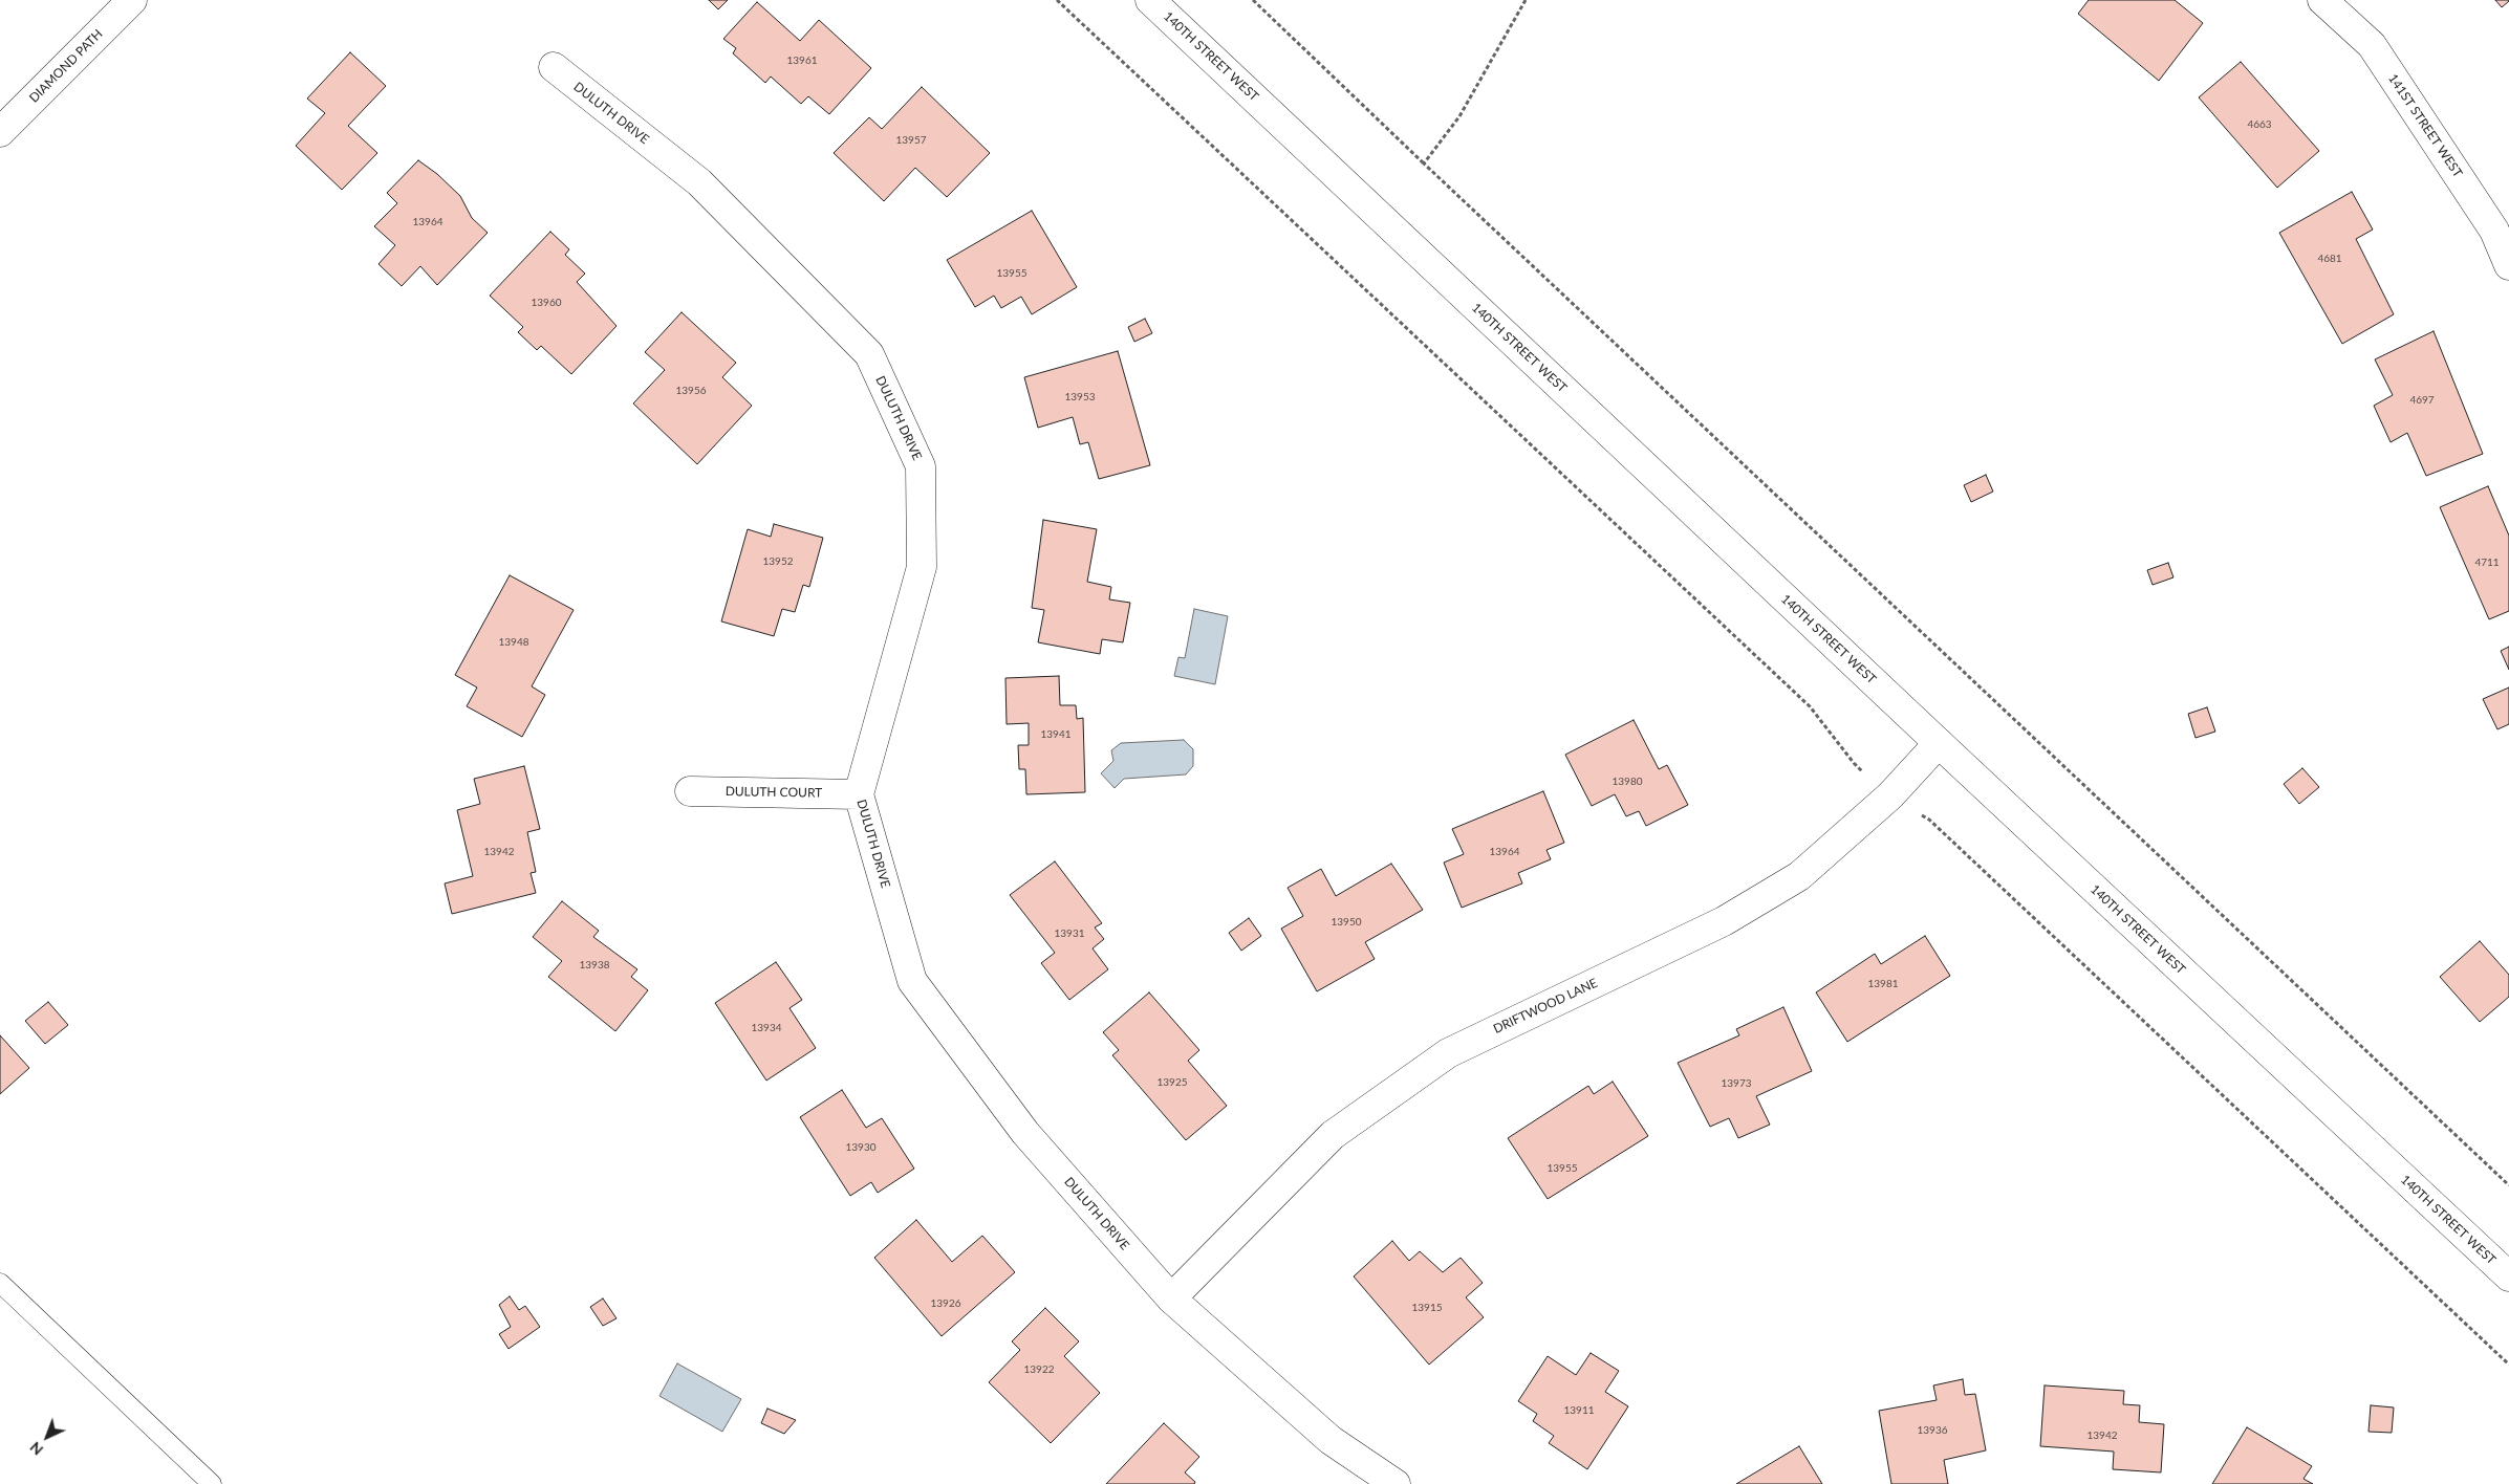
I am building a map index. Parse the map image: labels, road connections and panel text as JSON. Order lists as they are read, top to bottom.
{
  "streets": {
    "street": [
      "140TH STREET WEST",
      "DIAMOND PATH",
      "DULUTH DRIVE",
      "141ST STREET WEST",
      "DULUTH COURT",
      "DRIFTWOOD LANE"
    ]
  },
  "crossings": [
    ["140TH STREET WEST", "DRIFTWOOD LANE"],
    ["DULUTH DRIVE", "DULUTH COURT"],
    ["DULUTH DRIVE", "DRIFTWOOD LANE"]
  ],
  "house_numbers": [
    "13961",
    "4663",
    "13957",
    "13964",
    "4681",
    "13955",
    "13960",
    "13956",
    "13953",
    "4697",
    "13952",
    "4711",
    "13948",
    "13941",
    "13980",
    "13942",
    "13964",
    "13950",
    "13931",
    "13938",
    "13981",
    "13934",
    "13925",
    "13973",
    "13930",
    "13955",
    "13926",
    "13915",
    "13922",
    "13911",
    "13936",
    "13942"
  ],
  "north": "bottom left"
}
